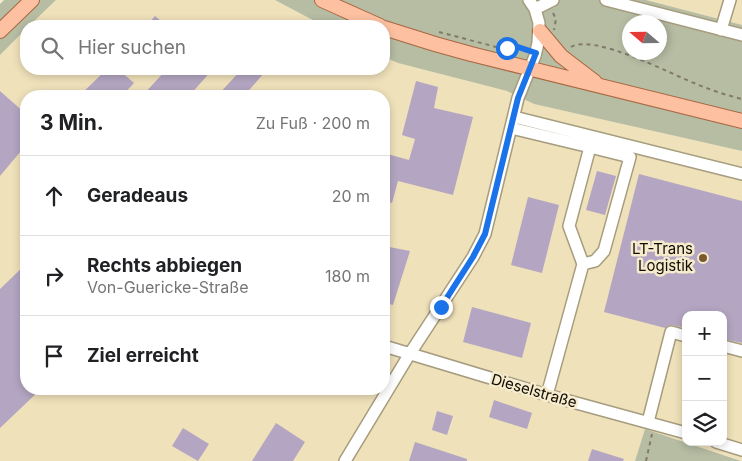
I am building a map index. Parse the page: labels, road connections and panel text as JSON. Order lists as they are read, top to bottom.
{
  "streets": {
    "street": ["Dieselstraße"]
  },
  "places": ["LT-Trans Logistik"],
  "north": "left",
  "page": {
    "search": "Hier suchen",
    "heading": ["3 Min.", "Zu Fuß · 200 m"],
    "list": [
      ["Geradeaus", "20 m"],
      ["Rechts abbiegen", "Von-Guericke-Straße", "180 m"],
      "Ziel erreicht"
    ],
    "map_buttons": ["+", "−"]
  }
}
